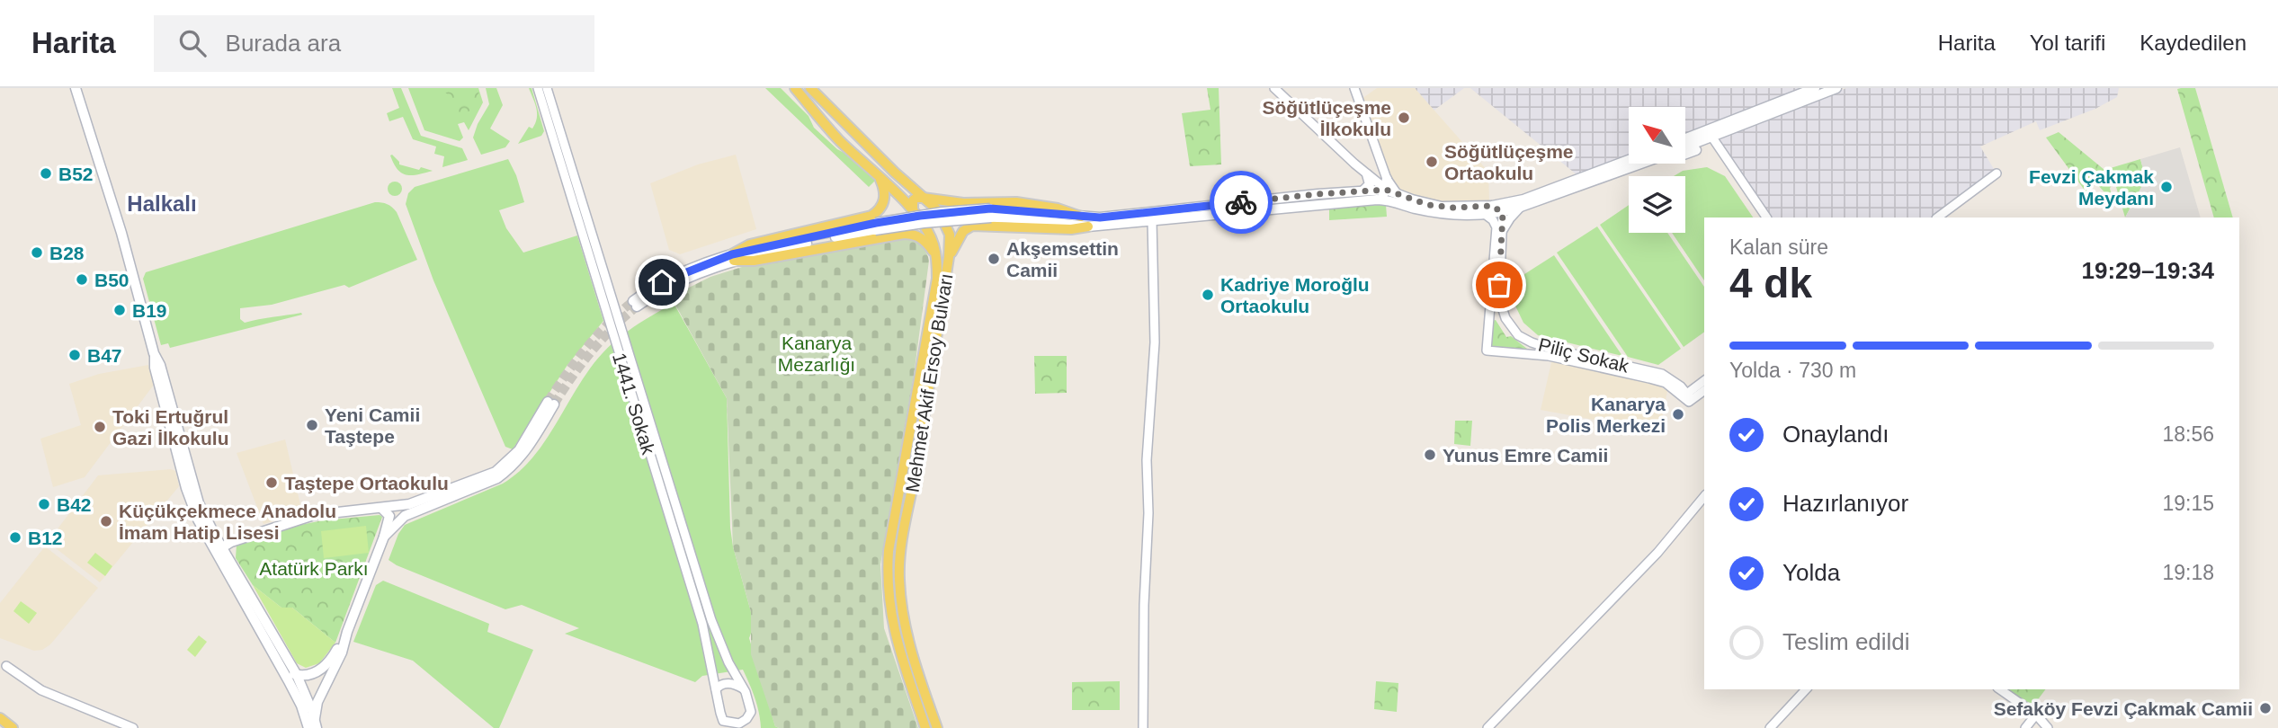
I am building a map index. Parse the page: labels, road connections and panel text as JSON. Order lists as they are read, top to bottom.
{
  "streets": {
    "main road": ["Mehmet Akif Ersoy Bulvarı"],
    "street": ["Piliç Sokak", "1441. Sokak"]
  },
  "districts": ["Halkalı"],
  "parks": ["Kanarya Mezarlığı", "Atatürk Parkı"],
  "places": [
    "Söğütlüçeşme İlkokulu",
    "Söğütlüçeşme Ortaokulu",
    "B52",
    "Fevzi Çakmak Meydanı",
    "B28",
    "Akşemsettin Camii",
    "B50",
    "Kadriye Moroğlu Ortaokulu",
    "B19",
    "B47",
    "Kanarya Polis Merkezi",
    "Yeni Camii Taştepe",
    "Toki Ertuğrul Gazi İlkokulu",
    "Yunus Emre Camii",
    "Taştepe Ortaokulu",
    "B42",
    "Küçükçekmece Anadolu İmam Hatip Lisesi",
    "B12",
    "Sefaköy Fevzi Çakmak Camii"
  ],
  "north": "top left",
  "page": {
    "header": "Harita",
    "search": "Burada ara",
    "nav": ["Harita", "Yol tarifi", "Kaydedilen"],
    "heading": ["4 dk", "Kalan süre", "19:29–19:34"],
    "bar": "Yolda · 730 m",
    "list": [
      ["Onaylandı", "18:56"],
      ["Hazırlanıyor", "19:15"],
      ["Yolda", "19:18"],
      "Teslim edildi"
    ]
  }
}
